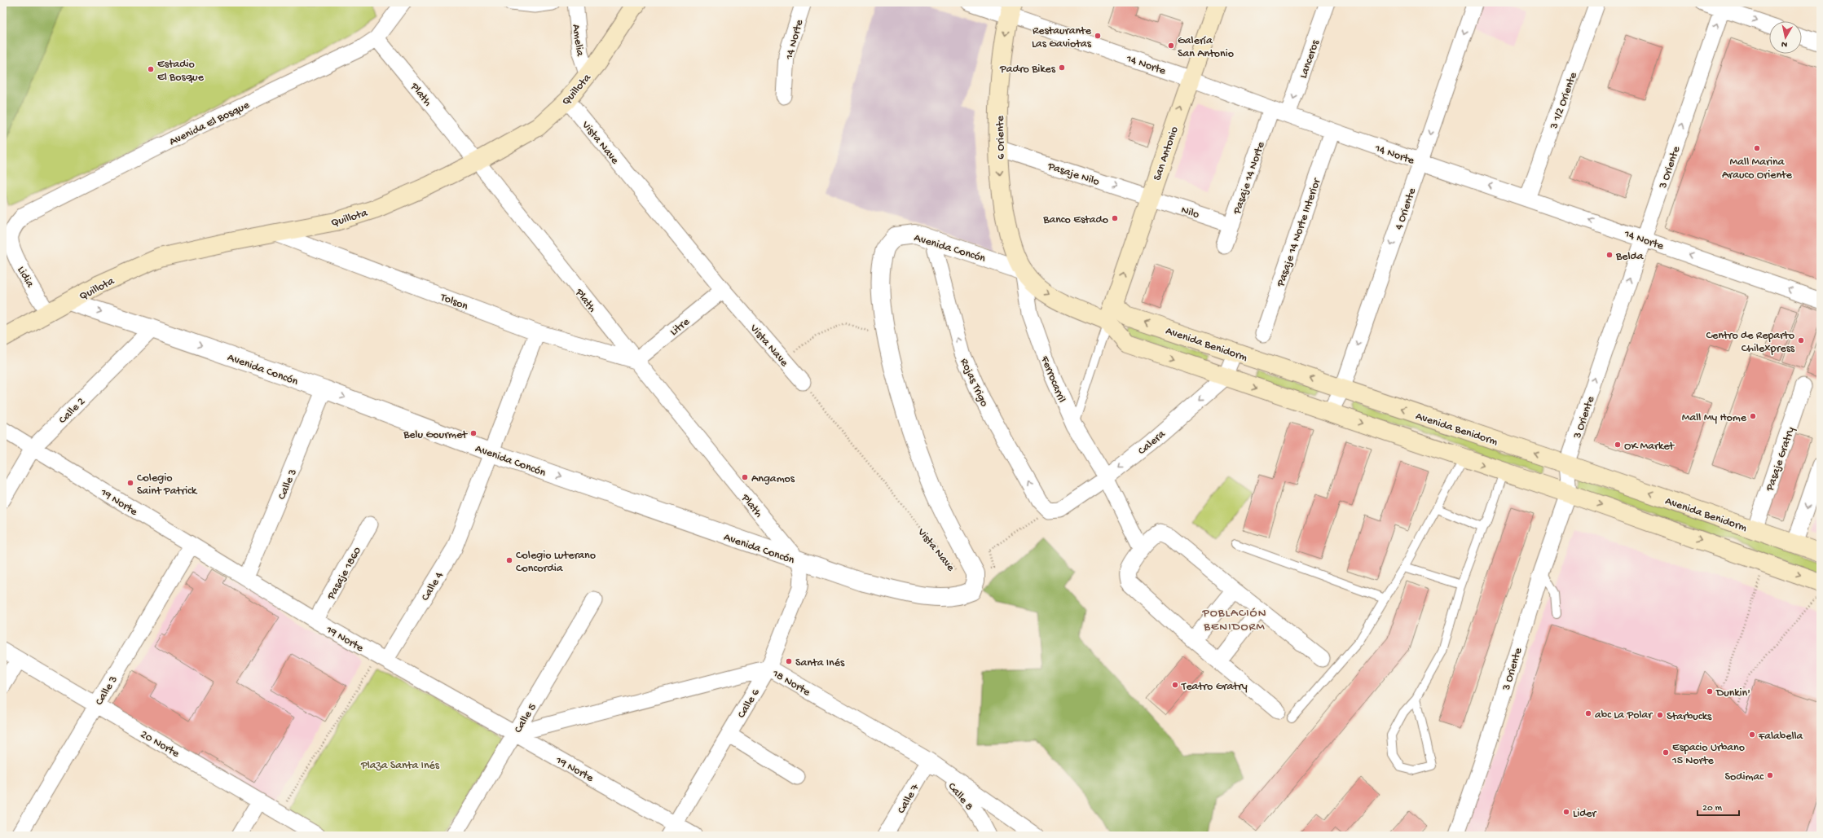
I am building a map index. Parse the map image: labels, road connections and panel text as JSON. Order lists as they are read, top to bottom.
{
  "streets": {
    "main road": [
      "Quillota",
      "6 Oriente",
      "San Antonio",
      "Avenida Benidorm"
    ],
    "street": [
      "14 Norte",
      "Amelia",
      "Lanceros",
      "Plath",
      "3 1/2 Oriente",
      "Avenida El Bosque",
      "Vista Nave",
      "3 Oriente",
      "Pasaje Nilo",
      "Pasaje 14 Norte",
      "4 Oriente",
      "Nilo",
      "Pasaje 14 Norte Interior",
      "Avenida Concón",
      "Lidia",
      "Tolson",
      "Litre",
      "Ferrocarril",
      "Rojas Trigo",
      "Calle 2",
      "Calera",
      "Pasaje Gratry",
      "Calle 3",
      "19 Norte",
      "Pasaje 1860",
      "Calle 4",
      "18 Norte",
      "Calle 6",
      "Calle 5",
      "20 Norte",
      "Calle 8",
      "Calle 7"
    ]
  },
  "crossings": [
    ["14 Norte", "Lanceros"],
    ["14 Norte", "3 1/2 Oriente"],
    ["14 Norte", "6 Oriente"],
    ["14 Norte", "San Antonio"],
    ["14 Norte", "3 Oriente"],
    ["14 Norte", "Pasaje 14 Norte"],
    ["14 Norte", "4 Oriente"],
    ["14 Norte", "Pasaje 14 Norte Interior"],
    ["Amelia", "Quillota"],
    ["Quillota", "Plath"],
    ["Quillota", "Vista Nave"],
    ["Quillota", "Avenida Concón"],
    ["Quillota", "Lidia"],
    ["Quillota", "Tolson"],
    ["Plath", "Avenida El Bosque"],
    ["Plath", "Avenida Concón"],
    ["Plath", "Tolson"],
    ["Plath", "Litre"],
    ["Plath", "Calle 6"],
    ["Avenida El Bosque", "Lidia"],
    ["6 Oriente", "Pasaje Nilo"],
    ["6 Oriente", "Avenida Concón"],
    ["6 Oriente", "Ferrocarril"],
    ["Vista Nave", "Litre"],
    ["San Antonio", "Pasaje Nilo"],
    ["San Antonio", "Nilo"],
    ["San Antonio", "Avenida Benidorm"],
    ["3 Oriente", "Avenida Benidorm"],
    ["Pasaje Nilo", "Nilo"],
    ["Pasaje 14 Norte", "Nilo"],
    ["4 Oriente", "Avenida Benidorm"],
    ["Avenida Concón", "Ferrocarril"],
    ["Avenida Concón", "Rojas Trigo"],
    ["Avenida Concón", "Calle 2"],
    ["Avenida Concón", "Calle 3"],
    ["Avenida Concón", "Calle 4"],
    ["Avenida Concón", "Calle 6"],
    ["Tolson", "Litre"],
    ["Tolson", "Calle 4"],
    ["Avenida Benidorm", "Calera"],
    ["Avenida Benidorm", "Pasaje Gratry"],
    ["Ferrocarril", "Calera"],
    ["Rojas Trigo", "Calera"],
    ["Calle 2", "19 Norte"],
    ["Calle 3", "19 Norte"],
    ["Calle 3", "20 Norte"],
    ["19 Norte", "Pasaje 1860"],
    ["19 Norte", "Calle 4"],
    ["19 Norte", "18 Norte"],
    ["19 Norte", "Calle 6"],
    ["19 Norte", "Calle 5"],
    ["18 Norte", "Calle 6"],
    ["18 Norte", "Calle 5"],
    ["18 Norte", "Calle 8"],
    ["18 Norte", "Calle 7"],
    ["Calle 8", "Calle 7"]
  ],
  "one_way": [
    "14 Norte",
    "Lanceros",
    "6 Oriente",
    "San Antonio",
    "3 Oriente",
    "Pasaje Nilo",
    "4 Oriente",
    "Avenida Concón",
    "Rojas Trigo",
    "Calera"
  ],
  "districts": ["POBLACIÓN BENIDORM"],
  "parks": ["Plaza Santa Inés"],
  "places": [
    "Restaurante Las Gaviotas",
    "Galería San Antonio",
    "Padro Bikes",
    "Estadio El Bosque",
    "Mall Marina Arauco Oriente",
    "Banco Estado",
    "Belda",
    "Centro de Reparto Chilexpress",
    "Mall My Home",
    "Belu Gourmet",
    "OK Market",
    "Angamos",
    "Colegio Saint Patrick",
    "Colegio Luterano Concordia",
    "Santa Inés",
    "Teatro Gratry",
    "Dunkin'",
    "abc La Polar",
    "Starbucks",
    "Falabella",
    "Espacio Urbano 15 Norte",
    "Sodimac",
    "Lider"
  ],
  "scale_bar": "20 m",
  "north": "bottom"
}
